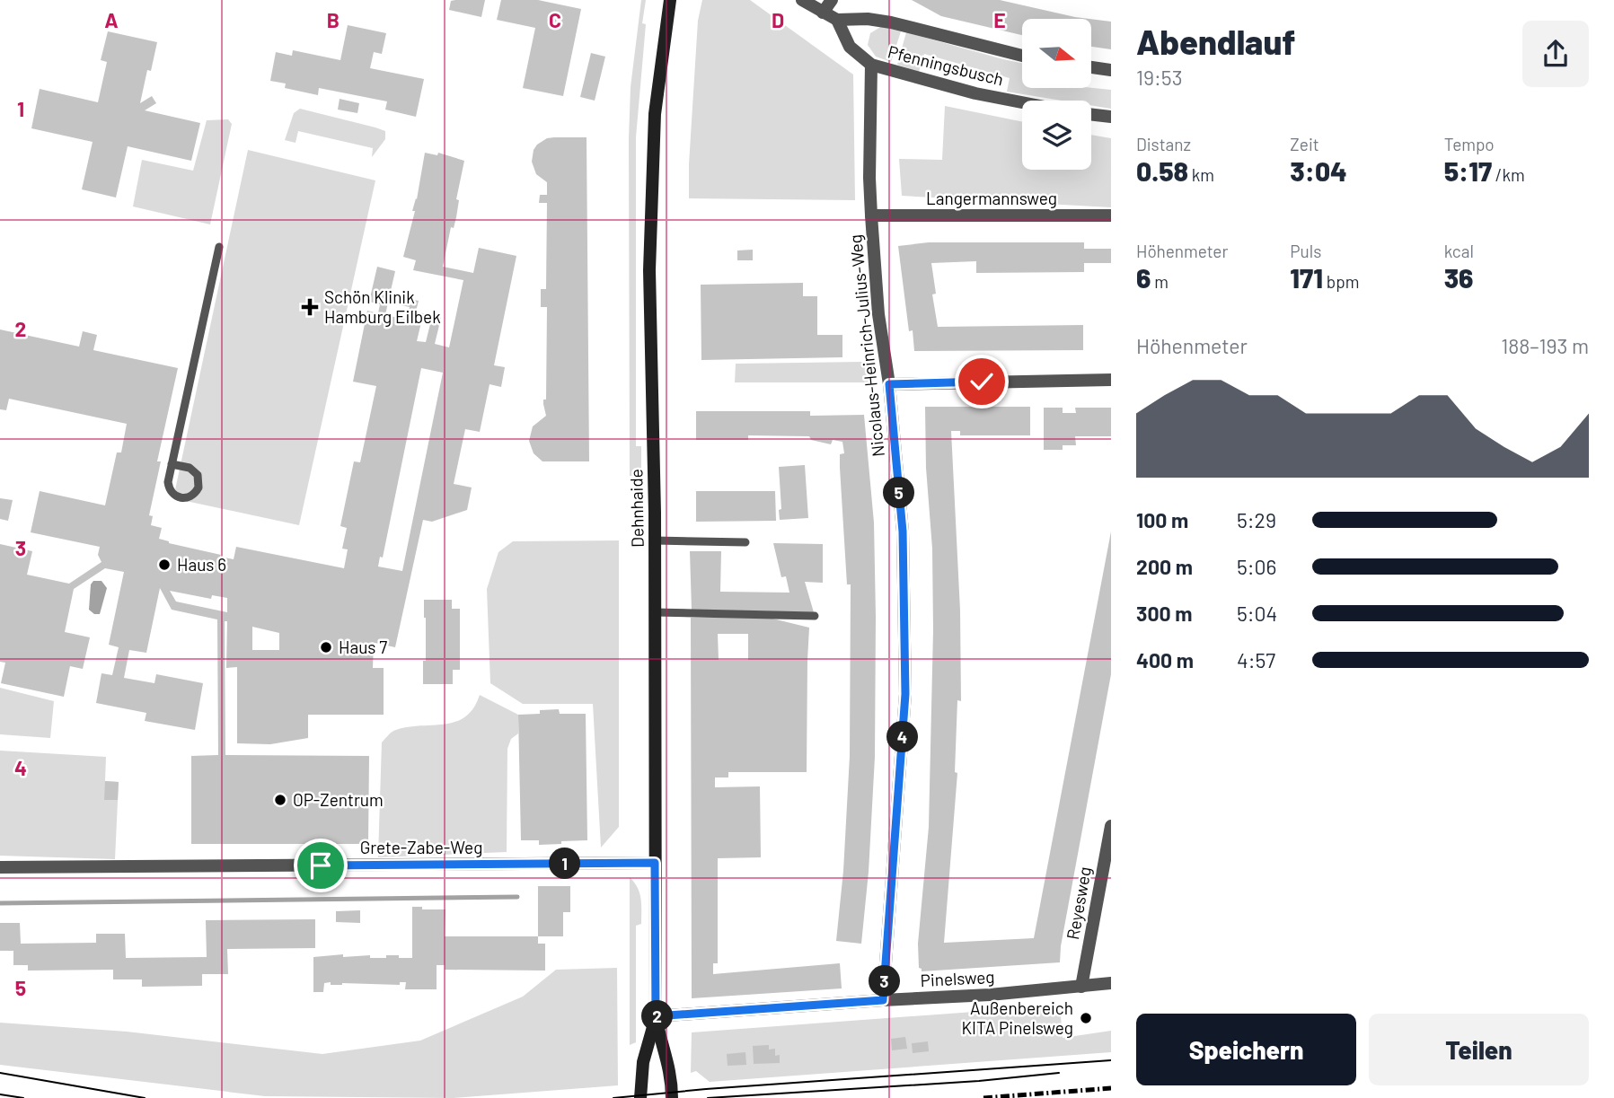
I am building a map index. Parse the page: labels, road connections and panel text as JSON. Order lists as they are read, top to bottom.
{
  "streets": {
    "main road": ["Dehnhaide"],
    "street": [
      "Pfenningsbusch",
      "Langermannsweg",
      "Nicolaus-Heinrich-Julius-Weg",
      "Grete-Zabe-Weg",
      "Reyesweg",
      "Pinelsweg"
    ]
  },
  "crossings": [
    ["Pfenningsbusch", "Nicolaus-Heinrich-Julius-Weg"],
    ["Langermannsweg", "Nicolaus-Heinrich-Julius-Weg"],
    ["Nicolaus-Heinrich-Julius-Weg", "Pinelsweg"],
    ["Dehnhaide", "Grete-Zabe-Weg"],
    ["Dehnhaide", "Pinelsweg"],
    ["Reyesweg", "Pinelsweg"]
  ],
  "places": {
    "health": ["Schön Klinik Hamburg Eilbek"],
    "other": [
      "Haus 6",
      "Haus 7",
      "OP-Zentrum",
      "Außenbereich KITA Pinelsweg"
    ]
  },
  "north": "right",
  "page": {
    "heading": ["Abendlauf", "19:53"],
    "stats": [
      ["Distanz", "0.58 km"],
      ["Zeit", "3:04"],
      ["Tempo", "5:17 /km"],
      ["Höhenmeter", "6 m"],
      ["Puls", "171 bpm"],
      ["kcal", "36"]
    ],
    "chart": ["Höhenmeter", "188–193 m"],
    "pins": [
      "5",
      "4",
      "1",
      "3",
      "2"
    ],
    "list": [
      {
        "name": "100 m",
        "note": "5:29"
      },
      {
        "name": "200 m",
        "note": "5:06"
      },
      {
        "name": "300 m",
        "note": "5:04"
      },
      {
        "name": "400 m",
        "note": "4:57"
      }
    ],
    "buttons": ["Speichern", "Teilen"]
  },
  "grid": {
    "columns": [
      "A",
      "B",
      "C",
      "D",
      "E"
    ],
    "rows": [
      "1",
      "2",
      "3",
      "4",
      "5"
    ]
  }
}
